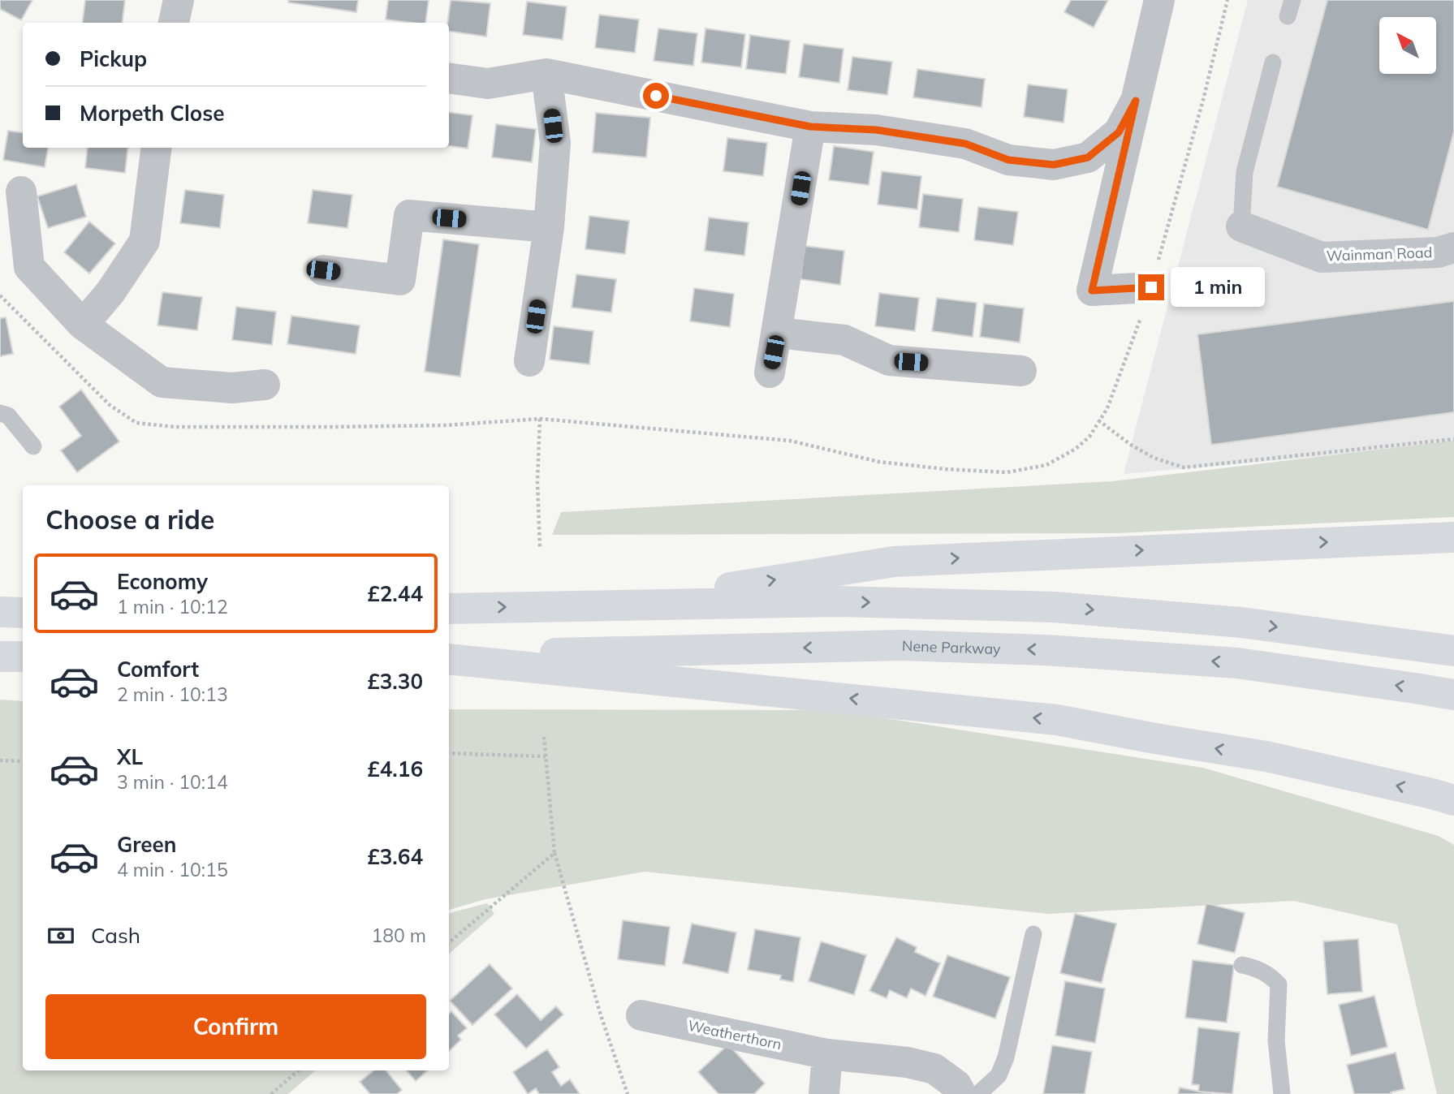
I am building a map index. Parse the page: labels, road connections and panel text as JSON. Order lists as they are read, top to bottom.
{
  "streets": {
    "highway": ["Nene Parkway"],
    "street": ["Wainman Road", "Weatherthorn"]
  },
  "north": "top left",
  "page": {
    "banner": ["Pickup", "Morpeth Close"],
    "bubble": "1 min",
    "heading": "Choose a ride",
    "list": [
      {
        "name": "Economy",
        "note": "1 min · 10:12",
        "value": "£2.44"
      },
      {
        "name": "Comfort",
        "note": "2 min · 10:13",
        "value": "£3.30"
      },
      {
        "name": "XL",
        "note": "3 min · 10:14",
        "value": "£4.16"
      },
      {
        "name": "Green",
        "note": "4 min · 10:15",
        "value": "£3.64"
      }
    ],
    "pay": ["Cash", "180 m"],
    "buttons": "Confirm"
  }
}
